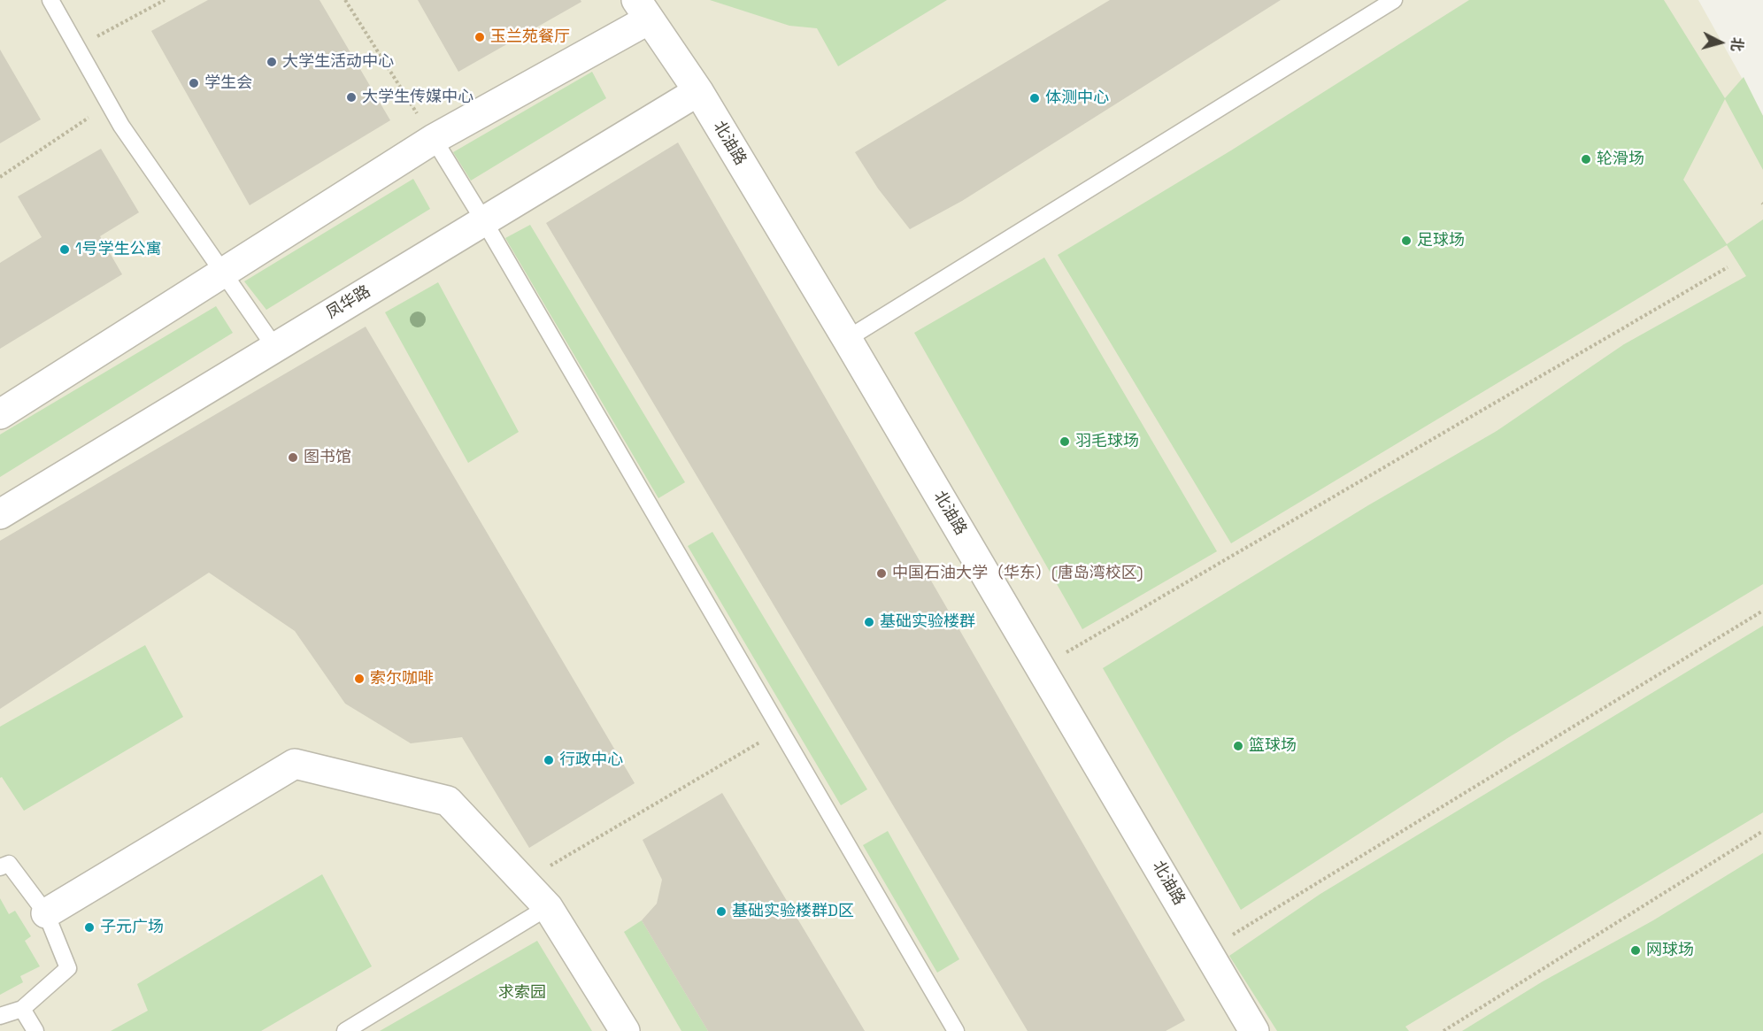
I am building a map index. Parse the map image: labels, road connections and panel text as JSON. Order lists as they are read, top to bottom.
{
  "streets": {
    "street": ["北油路", "凤华路"]
  },
  "crossings": [
    ["北油路", "凤华路"]
  ],
  "parks": ["求索园"],
  "places": [
    "玉兰苑餐厅",
    "大学生活动中心",
    "学生会",
    "大学生传媒中心",
    "体测中心",
    "轮滑场",
    "足球场",
    "1号学生公寓",
    "羽毛球场",
    "图书馆",
    "中国石油大学（华东）(唐岛湾校区)",
    "基础实验楼群",
    "索尔咖啡",
    "篮球场",
    "行政中心",
    "基础实验楼群D区",
    "子元广场",
    "网球场"
  ],
  "north": "right"
}
